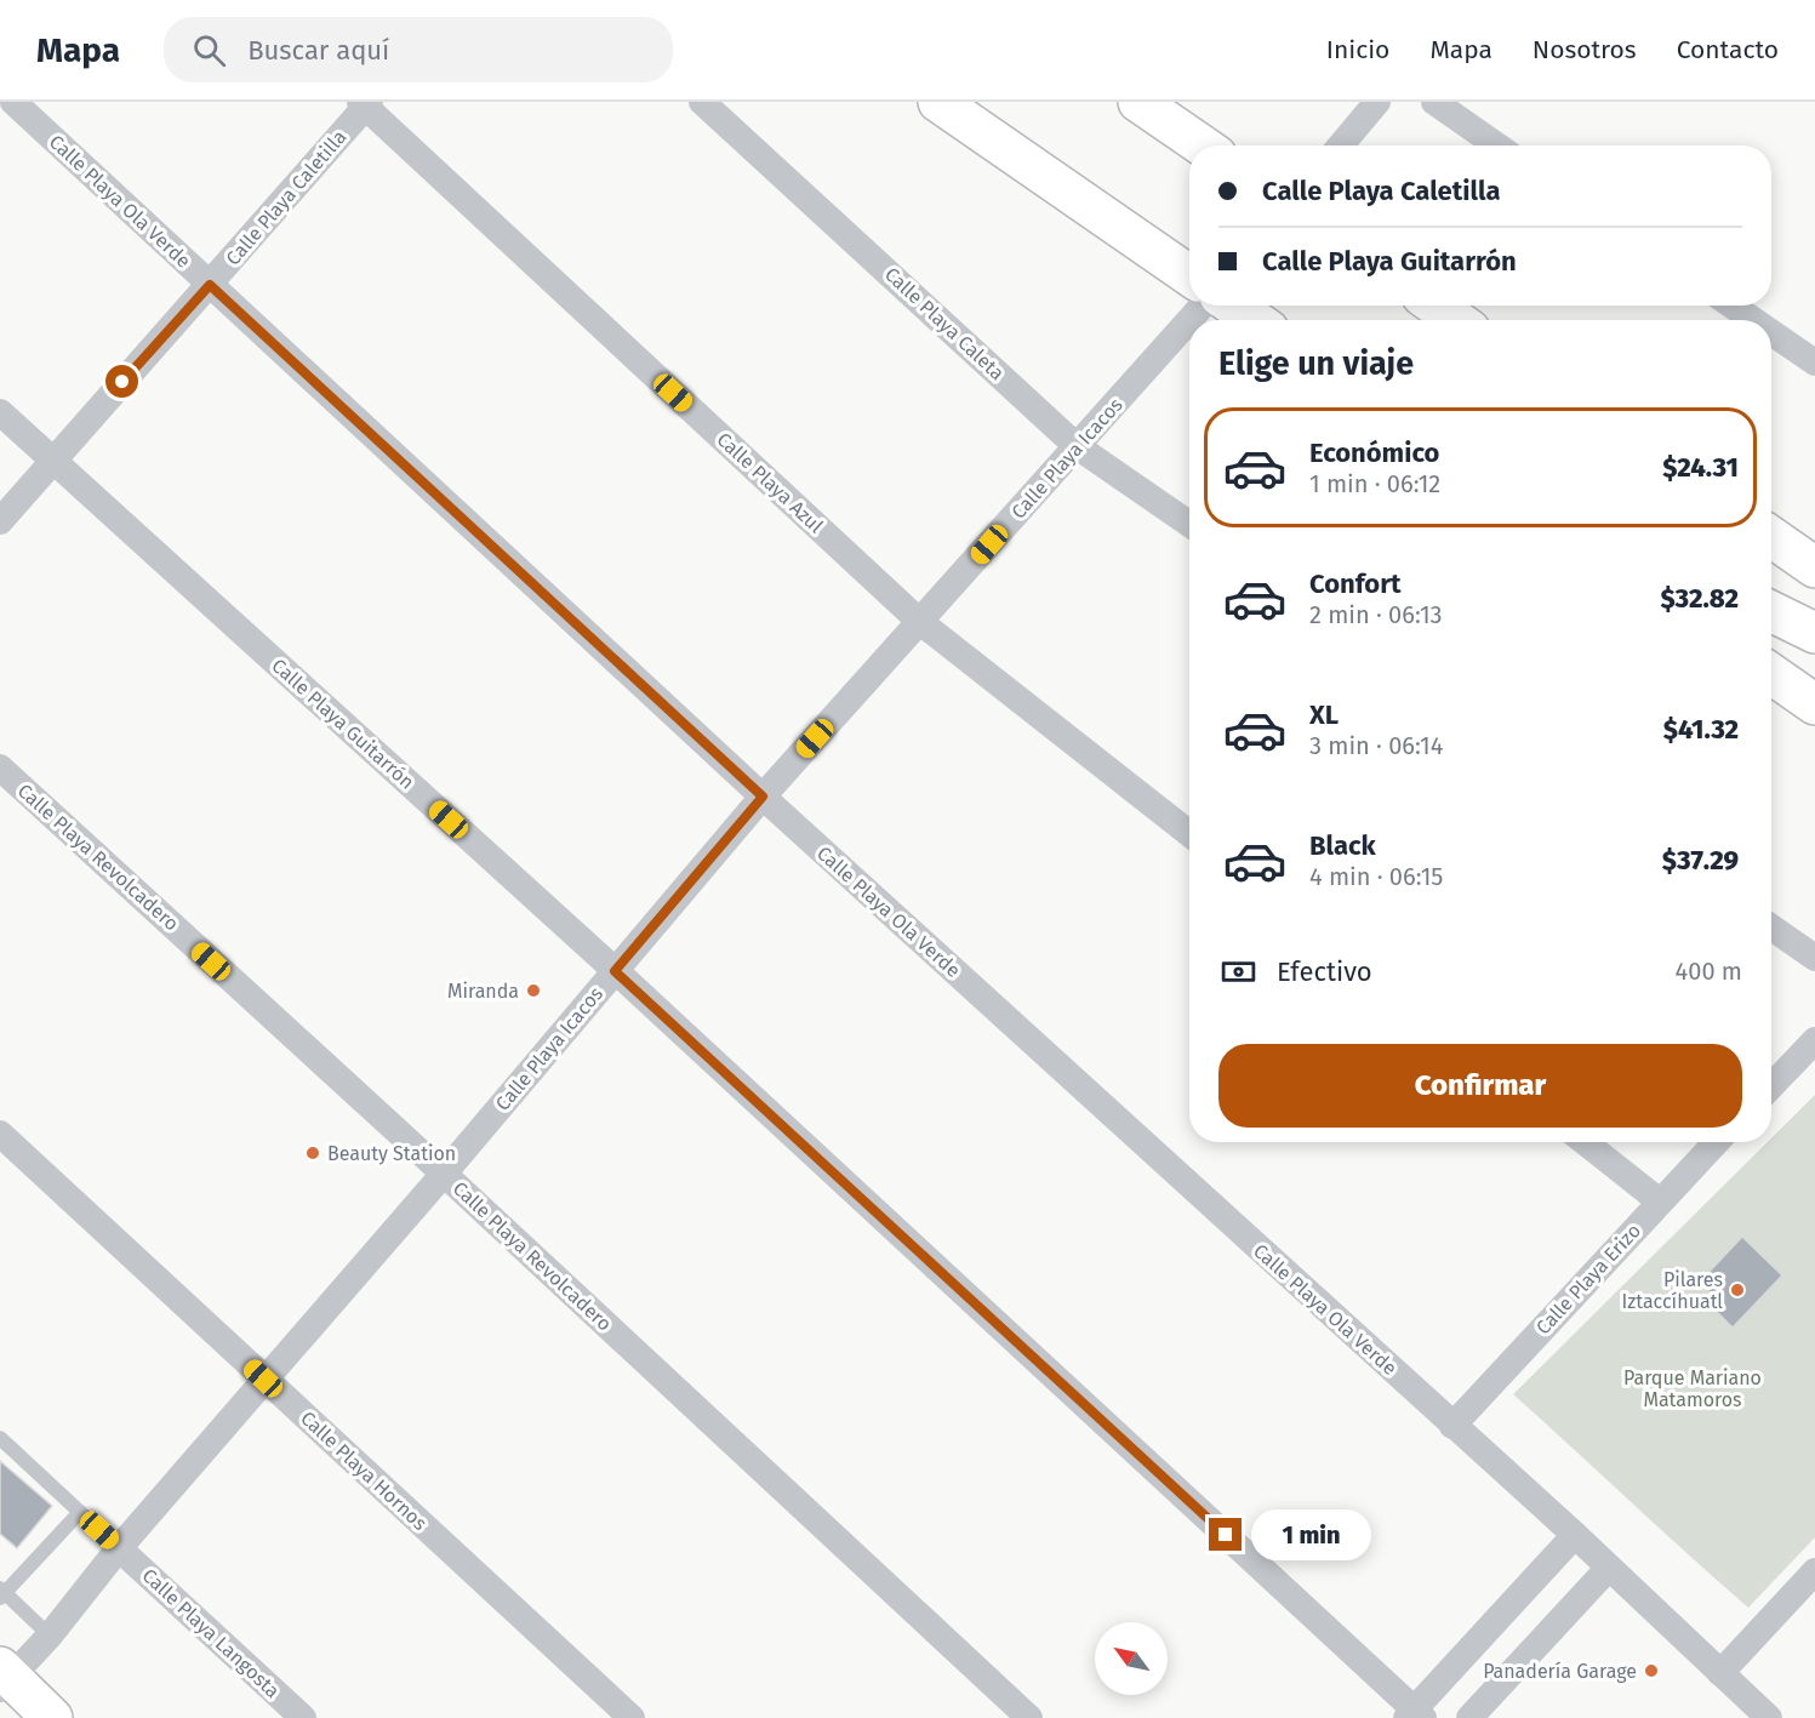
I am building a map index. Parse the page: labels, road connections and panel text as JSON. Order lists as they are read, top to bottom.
{
  "streets": {
    "street": [
      "Calle Playa Caletilla",
      "Calle Playa Ola Verde",
      "Calle Playa Caleta",
      "Calle Playa Icacos",
      "Calle Playa Azul",
      "Calle Playa Guitarrón",
      "Calle Playa Revolcadero",
      "Calle Playa Erizo",
      "Calle Playa Hornos",
      "Calle Playa Langosta"
    ]
  },
  "crossings": [
    ["Calle Playa Caletilla", "Calle Playa Ola Verde"],
    ["Calle Playa Caletilla", "Calle Playa Azul"],
    ["Calle Playa Caletilla", "Calle Playa Guitarrón"],
    ["Calle Playa Ola Verde", "Calle Playa Icacos"],
    ["Calle Playa Ola Verde", "Calle Playa Erizo"],
    ["Calle Playa Caleta", "Calle Playa Icacos"],
    ["Calle Playa Icacos", "Calle Playa Azul"],
    ["Calle Playa Icacos", "Calle Playa Guitarrón"],
    ["Calle Playa Icacos", "Calle Playa Revolcadero"],
    ["Calle Playa Icacos", "Calle Playa Hornos"],
    ["Calle Playa Icacos", "Calle Playa Langosta"]
  ],
  "parks": ["Parque Mariano Matamoros"],
  "places": [
    "Miranda",
    "Beauty Station",
    "Pilares Iztaccíhuatl",
    "Panadería Garage"
  ],
  "north": "top left",
  "page": {
    "header": "Mapa",
    "search": "Buscar aquí",
    "nav": [
      "Inicio",
      "Mapa",
      "Nosotros",
      "Contacto"
    ],
    "banner": ["Calle Playa Caletilla", "Calle Playa Guitarrón"],
    "heading": "Elige un viaje",
    "list": [
      {
        "name": "Económico",
        "note": "1 min · 06:12",
        "value": "$24.31"
      },
      {
        "name": "Confort",
        "note": "2 min · 06:13",
        "value": "$32.82"
      },
      {
        "name": "XL",
        "note": "3 min · 06:14",
        "value": "$41.32"
      },
      {
        "name": "Black",
        "note": "4 min · 06:15",
        "value": "$37.29"
      }
    ],
    "pay": ["Efectivo", "400 m"],
    "buttons": "Confirmar",
    "bubble": "1 min"
  }
}
